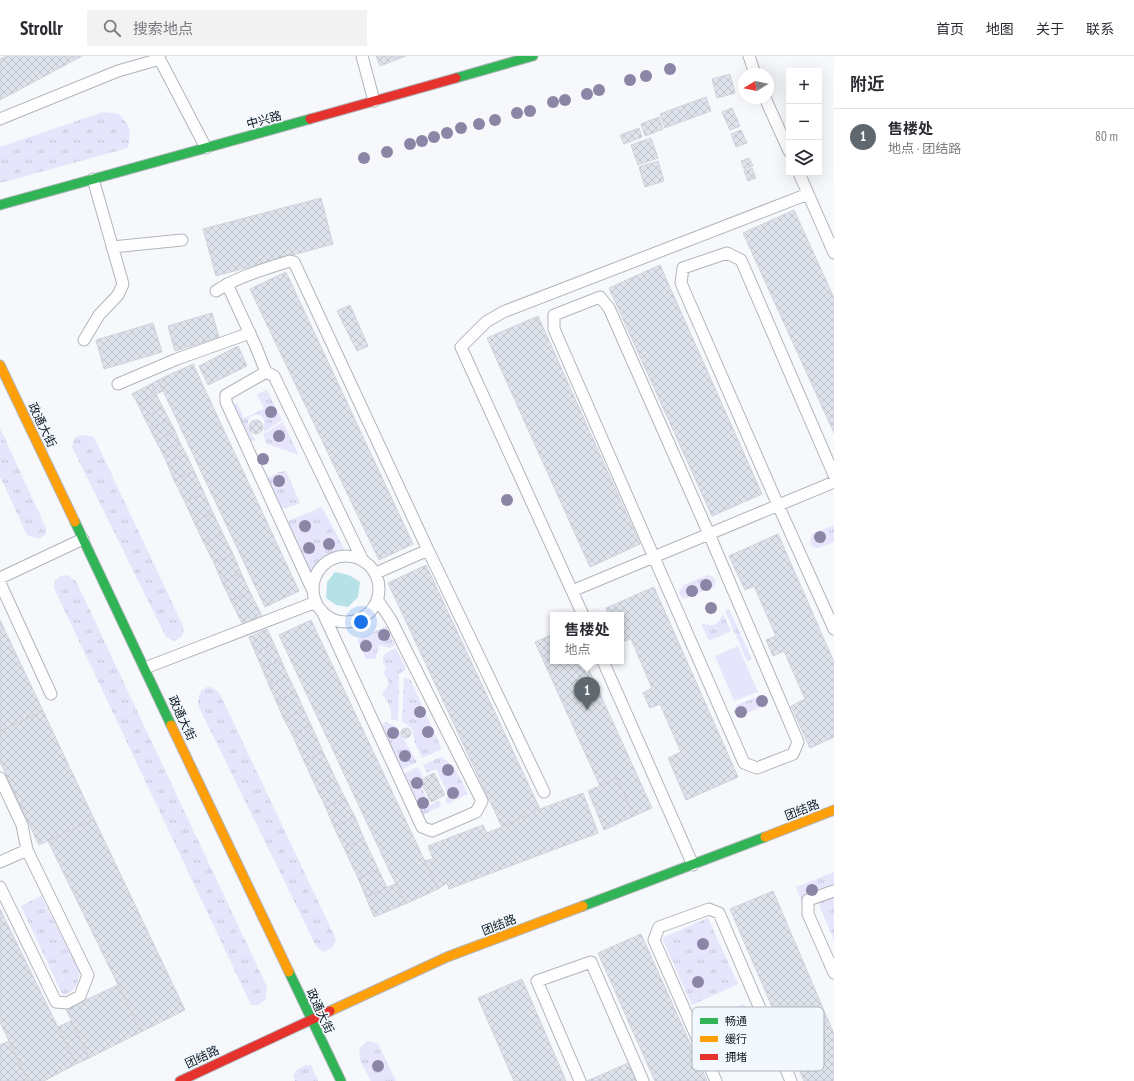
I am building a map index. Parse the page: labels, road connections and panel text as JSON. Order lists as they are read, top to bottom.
{
  "streets": {
    "street": ["中兴路", "政通大街", "团结路"]
  },
  "crossings": [
    ["政通大街", "团结路"]
  ],
  "legend": ["畅通", "缓行", "拥堵"],
  "north": "left",
  "page": {
    "header": "Strollr",
    "search": "搜索地点",
    "nav": [
      "首页",
      "地图",
      "关于",
      "联系"
    ],
    "heading": "附近",
    "map_buttons": ["+", "−"],
    "list": [
      {
        "mark": "1",
        "name": "售楼处",
        "note": "地点 · 团结路",
        "value": "80 m"
      }
    ],
    "popup": ["售楼处", "地点"],
    "pins": "1"
  }
}
